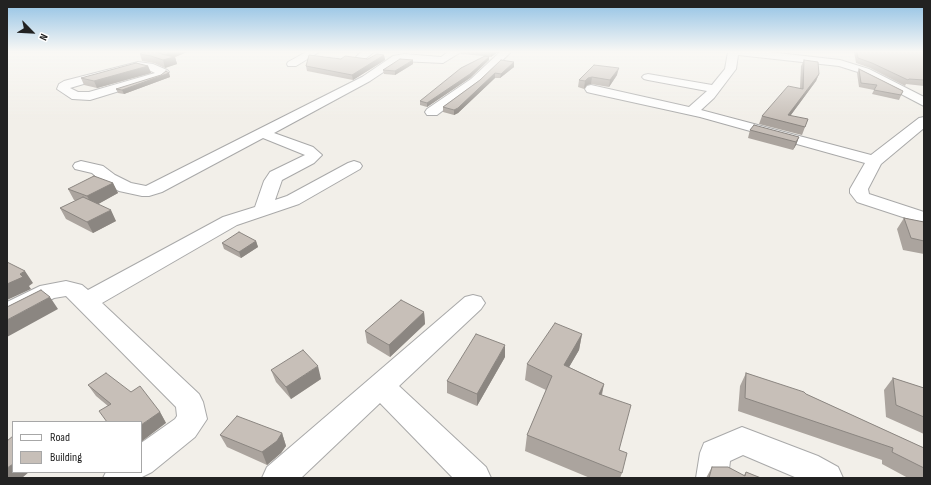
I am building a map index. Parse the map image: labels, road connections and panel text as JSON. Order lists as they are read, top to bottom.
{
  "legend": ["Road", "Building"],
  "north": "bottom right"
}
